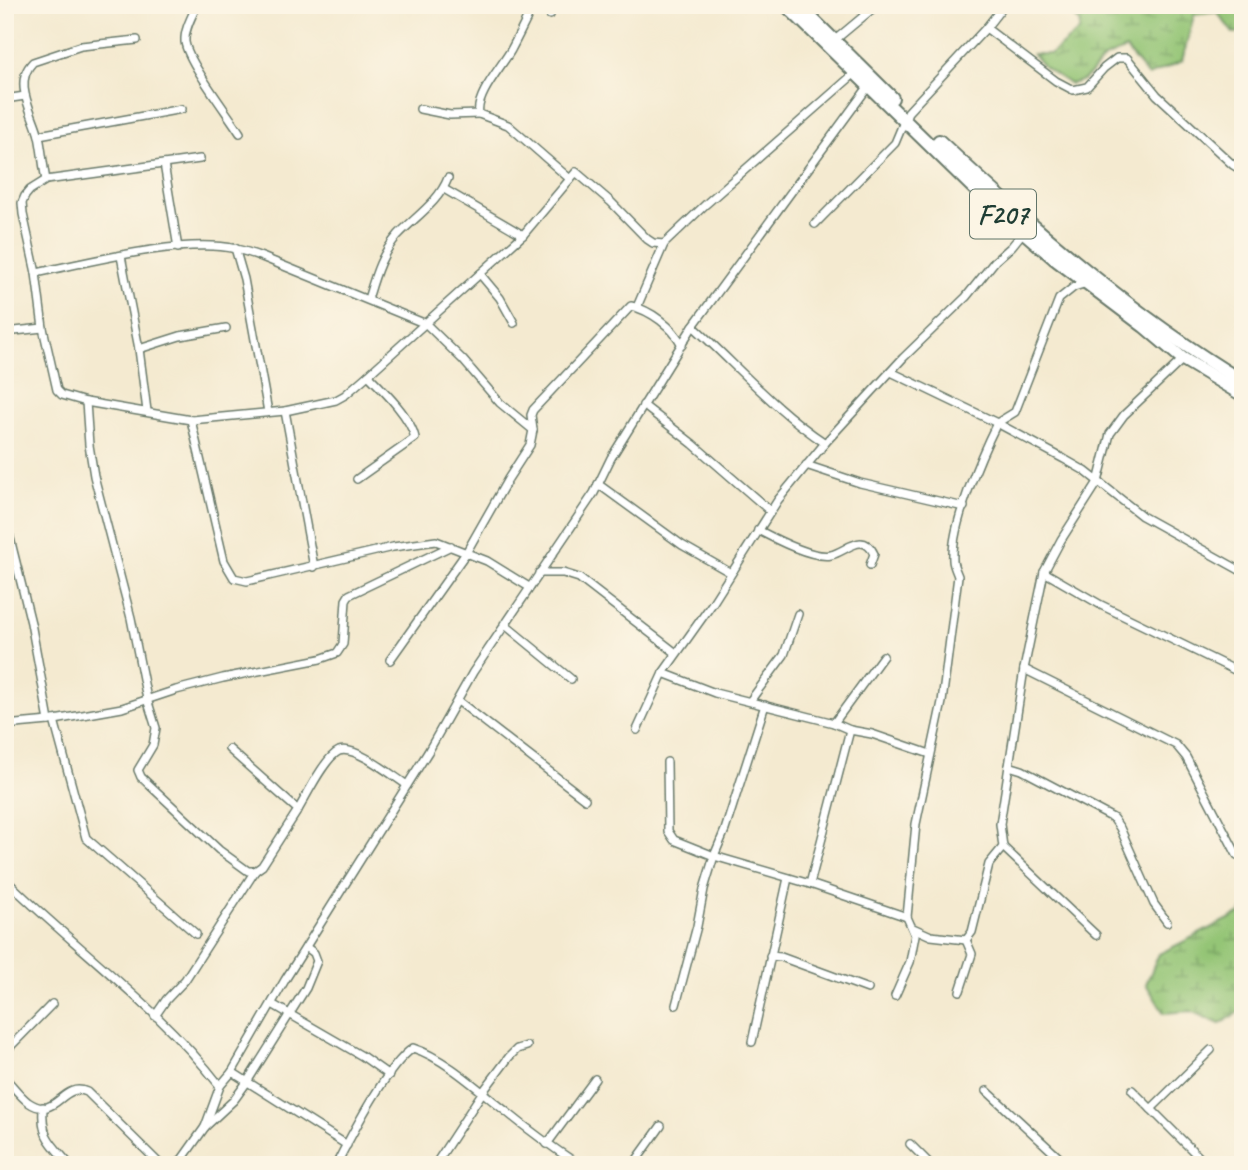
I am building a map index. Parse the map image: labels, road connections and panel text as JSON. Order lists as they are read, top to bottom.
{
  "streets": {
    "main road": ["F207"]
  }
}
